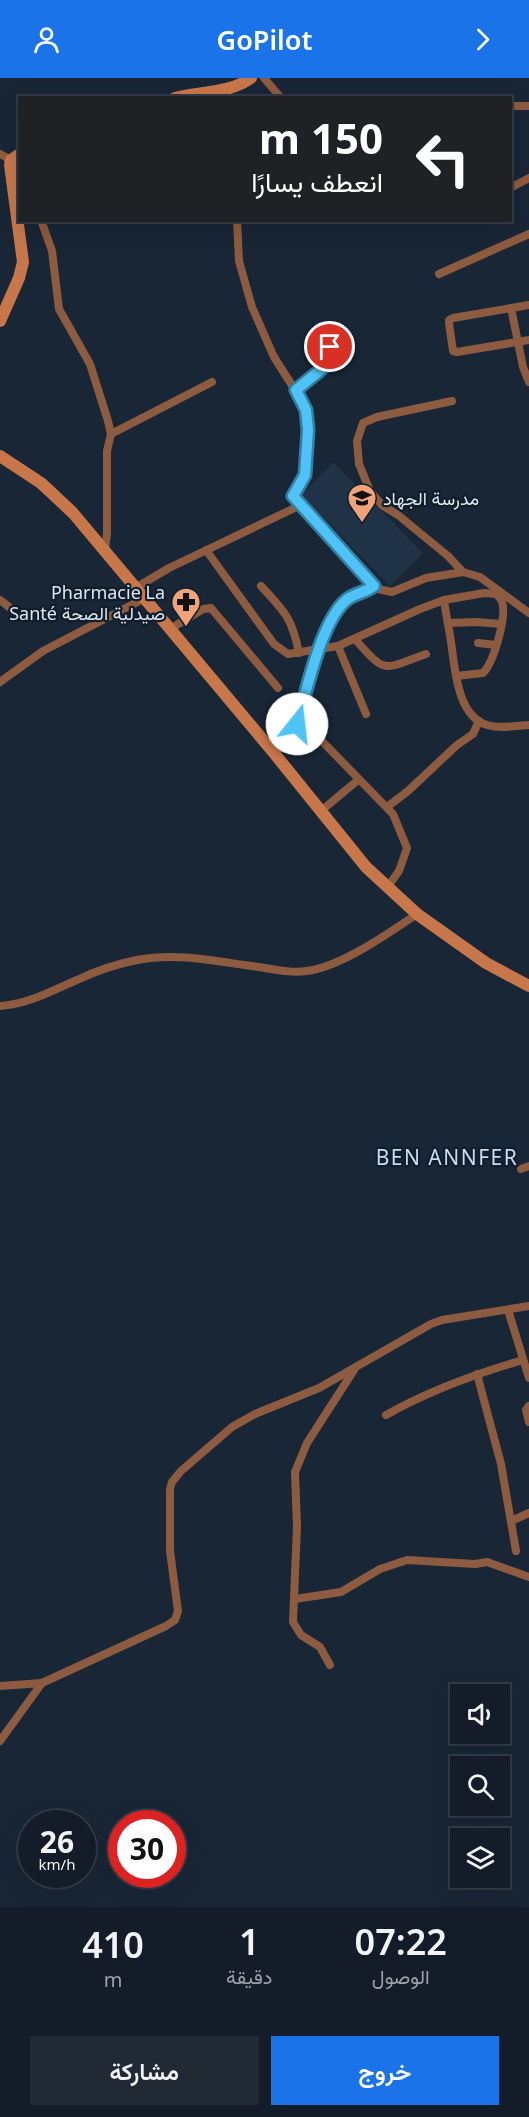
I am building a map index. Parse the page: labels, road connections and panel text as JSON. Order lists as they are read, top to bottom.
{
  "districts": ["BEN ANNFER"],
  "places": {
    "school or university": ["مدرسة الجهاد"],
    "pharmacy": ["Pharmacie La Santé صيدلية الصحة"]
  },
  "page": {
    "header": "GoPilot",
    "turn": ["150 m", "انعطف يسارًا"],
    "speed": "26 km/h",
    "limit": "30",
    "eta": [
      "07:22",
      "الوصول",
      "1",
      "دقيقة",
      "410",
      "m"
    ],
    "buttons": ["خروج", "مشاركة"]
  }
}
